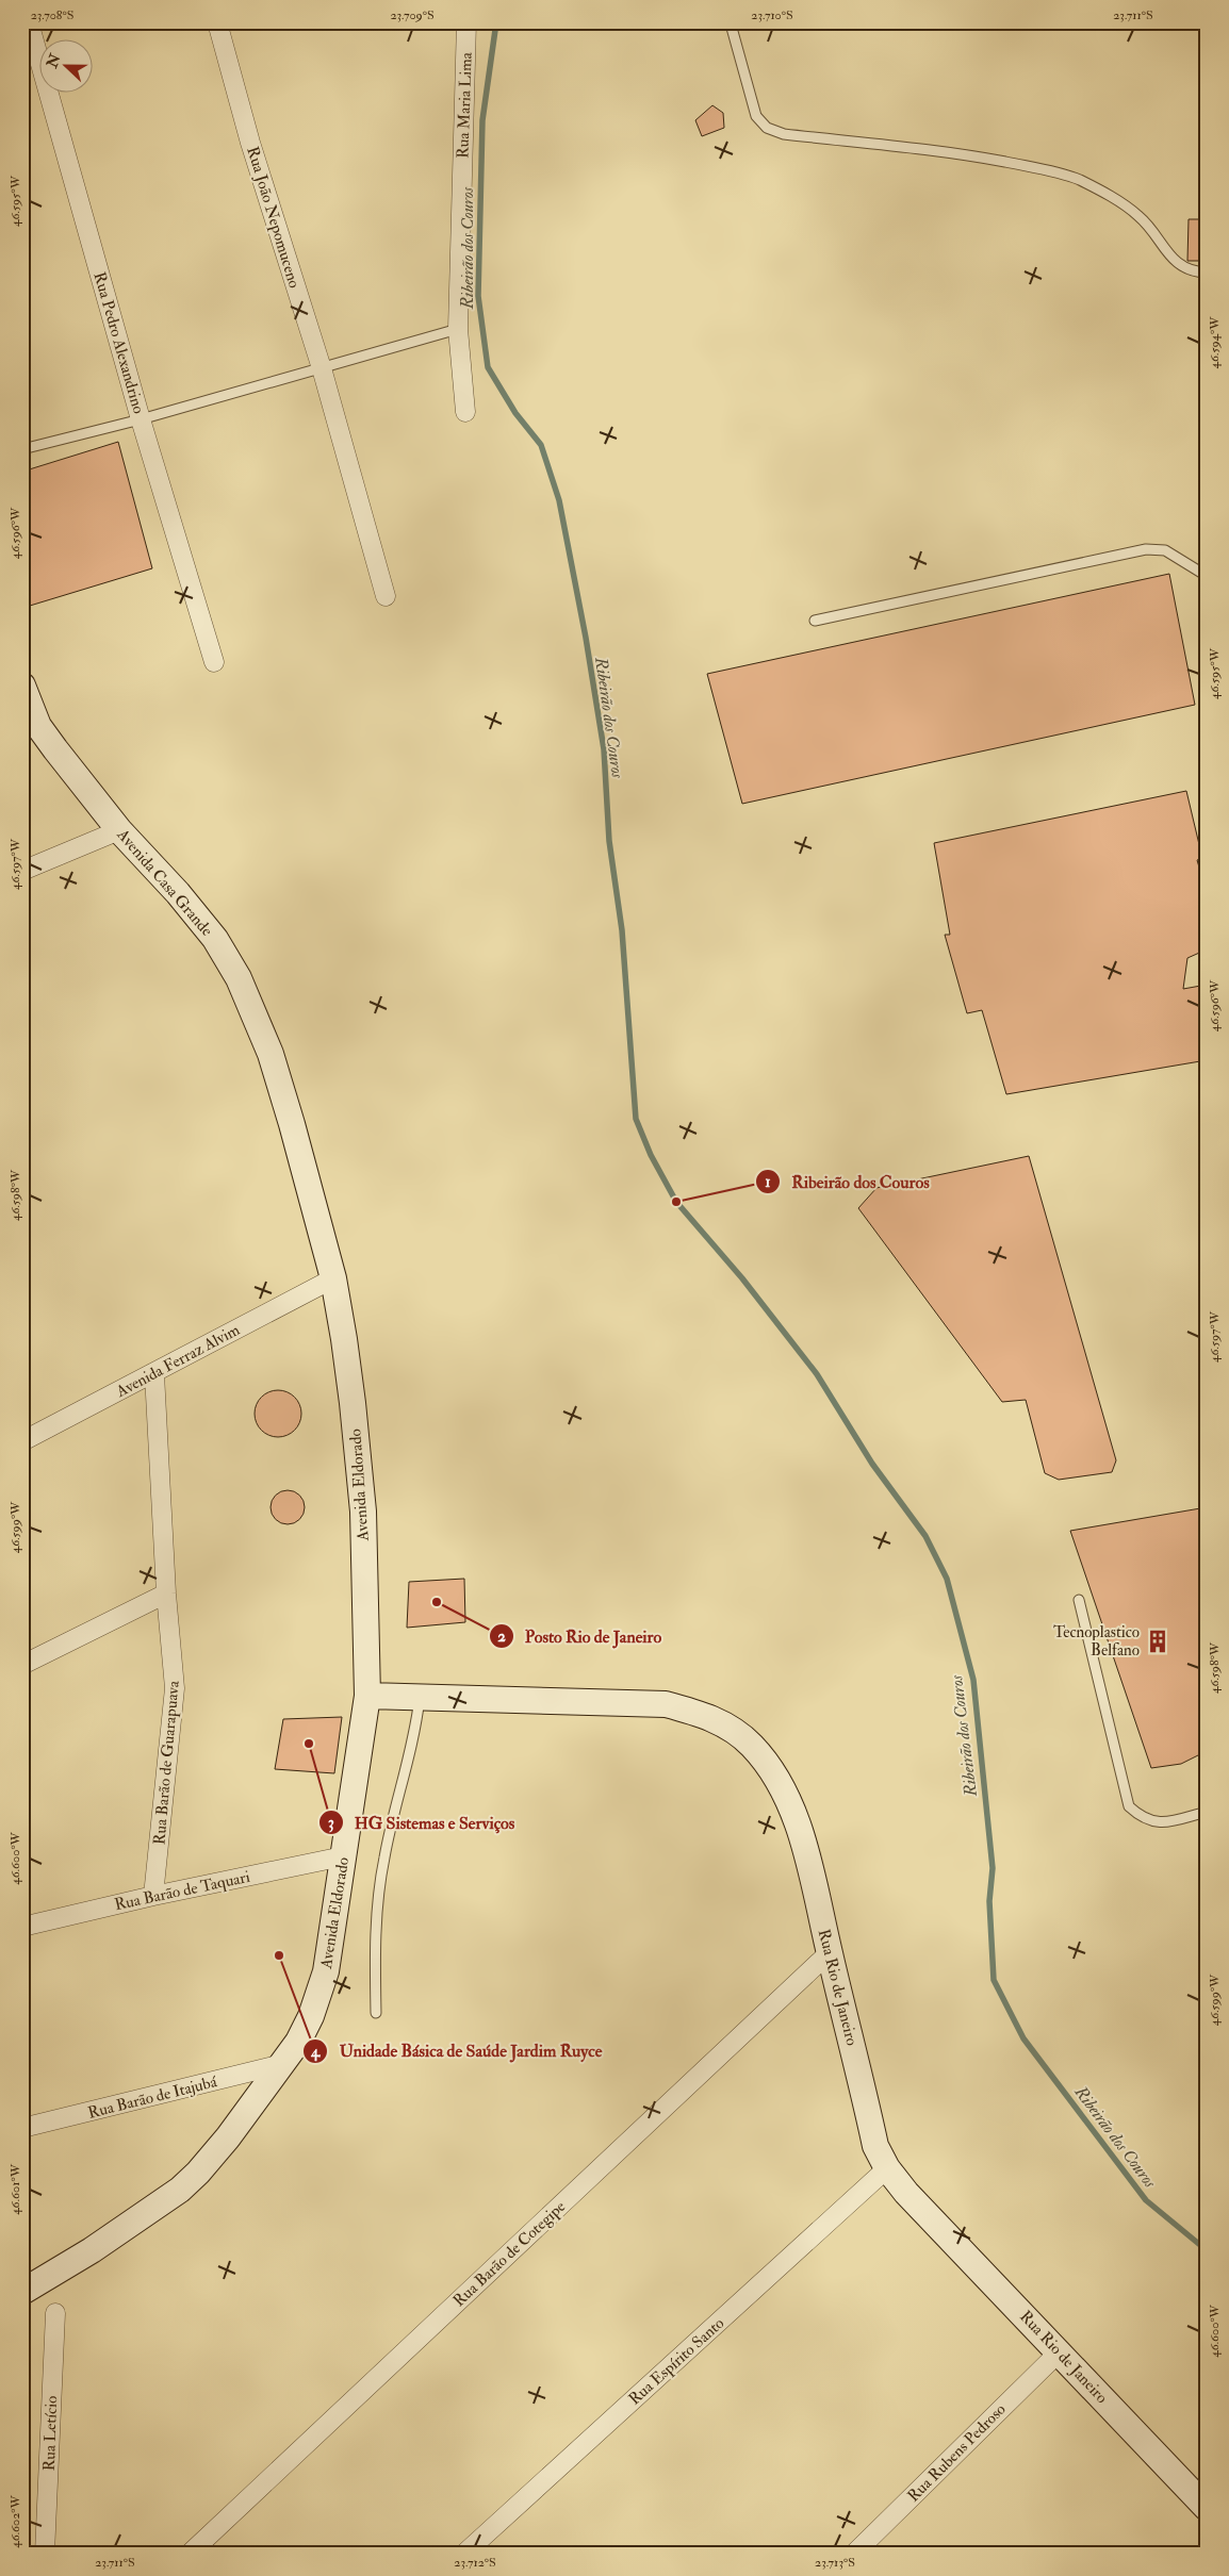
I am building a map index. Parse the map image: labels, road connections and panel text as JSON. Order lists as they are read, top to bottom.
{
  "streets": {
    "main road": ["Avenida Casa Grande", "Avenida Eldorado", "Rua Rio de Janeiro"],
    "street": [
      "Rua Maria Lima",
      "Rua João Nepomuceno",
      "Rua Pedro Alexandrino",
      "Avenida Ferraz Alvim",
      "Rua Barão de Guarapuava",
      "Rua Barão de Taquari",
      "Rua Barão de Itajubá",
      "Rua Barão de Cotegipe",
      "Rua Espírito Santo",
      "Rua Letício",
      "Rua Rubens Pedroso"
    ]
  },
  "crossings": [
    ["Avenida Casa Grande", "Avenida Ferraz Alvim"],
    ["Avenida Casa Grande", "Avenida Eldorado"],
    ["Avenida Ferraz Alvim", "Avenida Eldorado"],
    ["Avenida Ferraz Alvim", "Rua Barão de Guarapuava"],
    ["Avenida Eldorado", "Rua Barão de Taquari"],
    ["Avenida Eldorado", "Rua Rio de Janeiro"],
    ["Avenida Eldorado", "Rua Barão de Itajubá"],
    ["Rua Barão de Guarapuava", "Rua Barão de Taquari"],
    ["Rua Rio de Janeiro", "Rua Barão de Cotegipe"],
    ["Rua Rio de Janeiro", "Rua Espírito Santo"],
    ["Rua Rio de Janeiro", "Rua Rubens Pedroso"]
  ],
  "water": ["Ribeirão dos Couros"],
  "places": {
    "other": [
      "Ribeirão dos Couros",
      "Posto Rio de Janeiro",
      "HG Sistemas e Serviços",
      "Unidade Básica de Saúde Jardim Ruyce"
    ],
    "building": ["Tecnoplastico Belfano"]
  },
  "north": "left",
  "coordinates": [
    "23.708°S",
    "23.709°S",
    "23.710°S",
    "23.711°S",
    "46.595°W",
    "46.594°W",
    "46.596°W",
    "46.597°W",
    "46.598°W",
    "46.599°W",
    "46.600°W",
    "46.601°W",
    "46.602°W",
    "23.712°S",
    "23.713°S"
  ]
}
